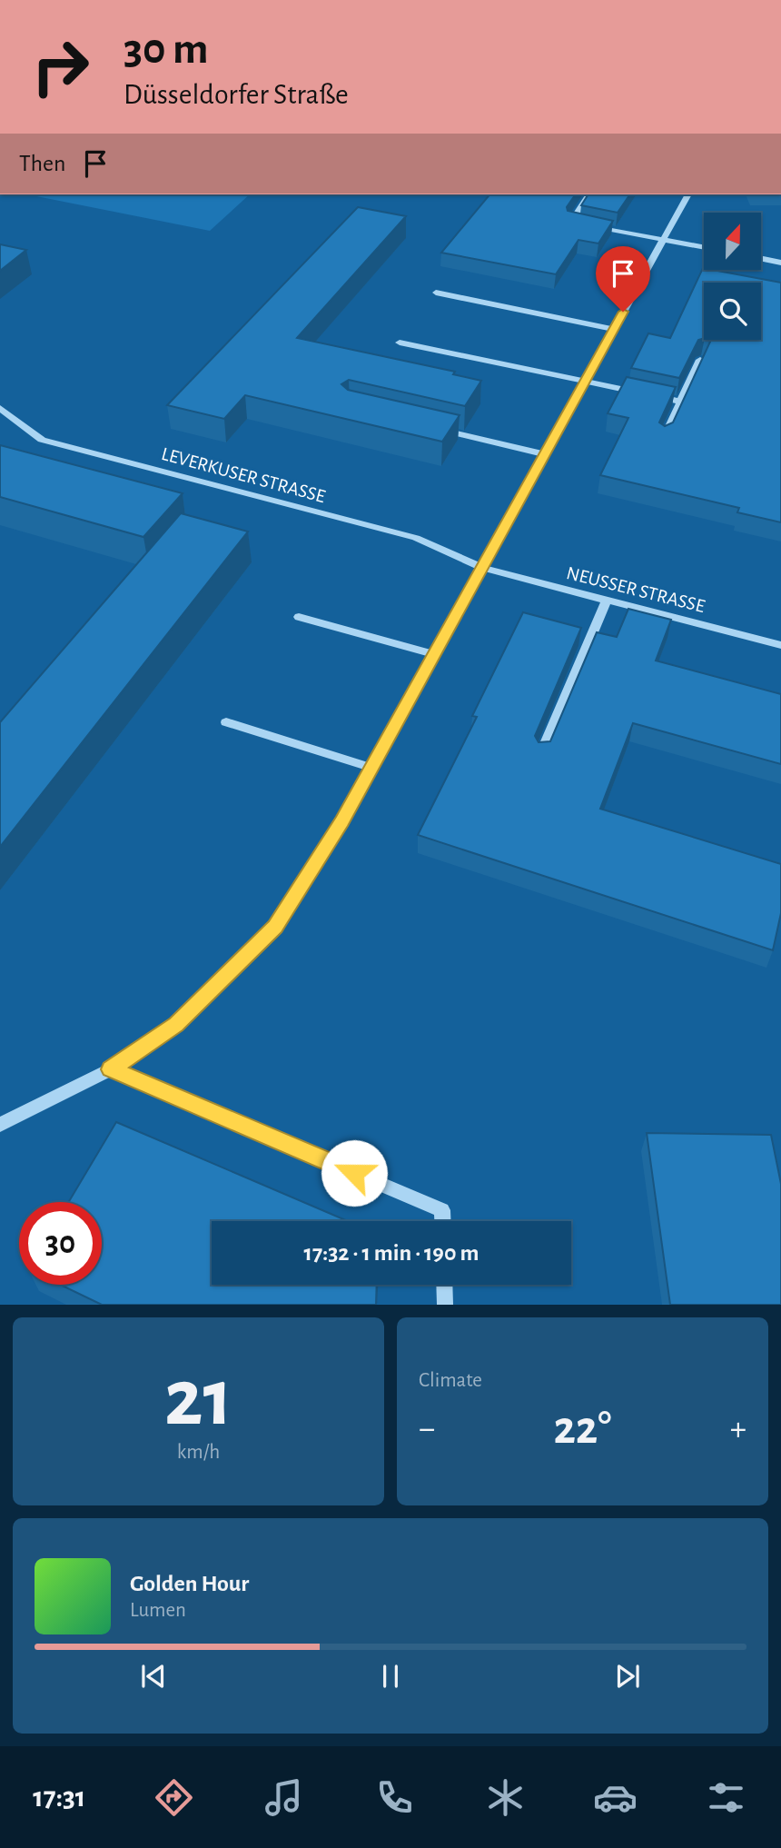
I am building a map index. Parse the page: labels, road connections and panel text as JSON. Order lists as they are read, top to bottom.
{
  "streets": {
    "street": ["LEVERKUSER STRASSE", "NEUSSER STRASSE"]
  },
  "crossings": [
    ["LEVERKUSER STRASSE", "NEUSSER STRASSE"]
  ],
  "north": "top",
  "page": {
    "turn": ["30 m", "Düsseldorfer Straße"],
    "then": "Then",
    "limit": "30",
    "trip": "17:32 · 1 min · 190 m",
    "tile": [
      ["21", "km/h"],
      "Climate"
    ],
    "heat": ["−", "22°", "+"],
    "song": ["Golden Hour", "Lumen"],
    "tabs": "17:31"
  }
}
